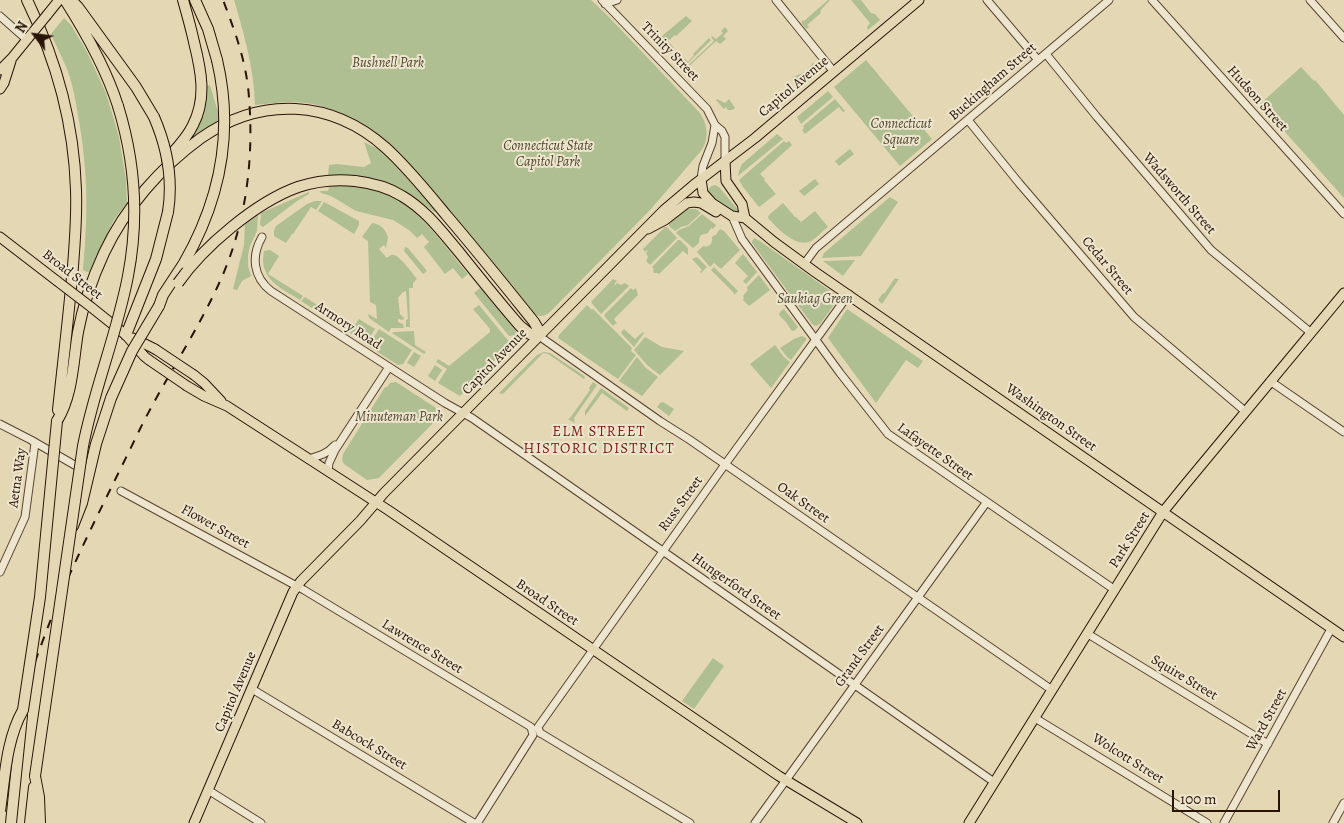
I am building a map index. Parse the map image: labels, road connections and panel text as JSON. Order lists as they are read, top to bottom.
{
  "streets": {
    "main road": [
      "Capitol Avenue",
      "Broad Street",
      "Washington Street",
      "Park Street"
    ],
    "street": [
      "Trinity Street",
      "Buckingham Street",
      "Hudson Street",
      "Wadsworth Street",
      "Cedar Street",
      "Armory Road",
      "Lafayette Street",
      "Aetna Way",
      "Oak Street",
      "Russ Street",
      "Flower Street",
      "Hungerford Street",
      "Lawrence Street",
      "Grand Street",
      "Squire Street",
      "Ward Street",
      "Babcock Street",
      "Wolcott Street"
    ]
  },
  "crossings": [
    ["Trinity Street", "Capitol Avenue"],
    ["Trinity Street", "Washington Street"],
    ["Buckingham Street", "Wadsworth Street"],
    ["Buckingham Street", "Cedar Street"],
    ["Buckingham Street", "Washington Street"],
    ["Capitol Avenue", "Broad Street"],
    ["Capitol Avenue", "Armory Road"],
    ["Capitol Avenue", "Washington Street"],
    ["Capitol Avenue", "Oak Street"],
    ["Capitol Avenue", "Flower Street"],
    ["Capitol Avenue", "Hungerford Street"],
    ["Capitol Avenue", "Lawrence Street"],
    ["Capitol Avenue", "Babcock Street"],
    ["Wadsworth Street", "Park Street"],
    ["Cedar Street", "Park Street"],
    ["Broad Street", "Russ Street"],
    ["Broad Street", "Grand Street"],
    ["Armory Road", "Hungerford Street"],
    ["Washington Street", "Russ Street"],
    ["Washington Street", "Park Street"],
    ["Washington Street", "Ward Street"],
    ["Lafayette Street", "Russ Street"],
    ["Lafayette Street", "Park Street"],
    ["Lafayette Street", "Grand Street"],
    ["Oak Street", "Russ Street"],
    ["Oak Street", "Park Street"],
    ["Oak Street", "Grand Street"],
    ["Russ Street", "Hungerford Street"],
    ["Russ Street", "Lawrence Street"],
    ["Russ Street", "Babcock Street"],
    ["Flower Street", "Lawrence Street"],
    ["Park Street", "Hungerford Street"],
    ["Park Street", "Squire Street"],
    ["Park Street", "Wolcott Street"],
    ["Hungerford Street", "Grand Street"],
    ["Squire Street", "Ward Street"]
  ],
  "districts": ["ELM STREET HISTORIC DISTRICT"],
  "parks": [
    "Bushnell Park",
    "Connecticut Square",
    "Connecticut State Capitol Park",
    "Saukiag Green",
    "Minuteman Park"
  ],
  "scale_bar": "100 m",
  "north": "top left"
}
